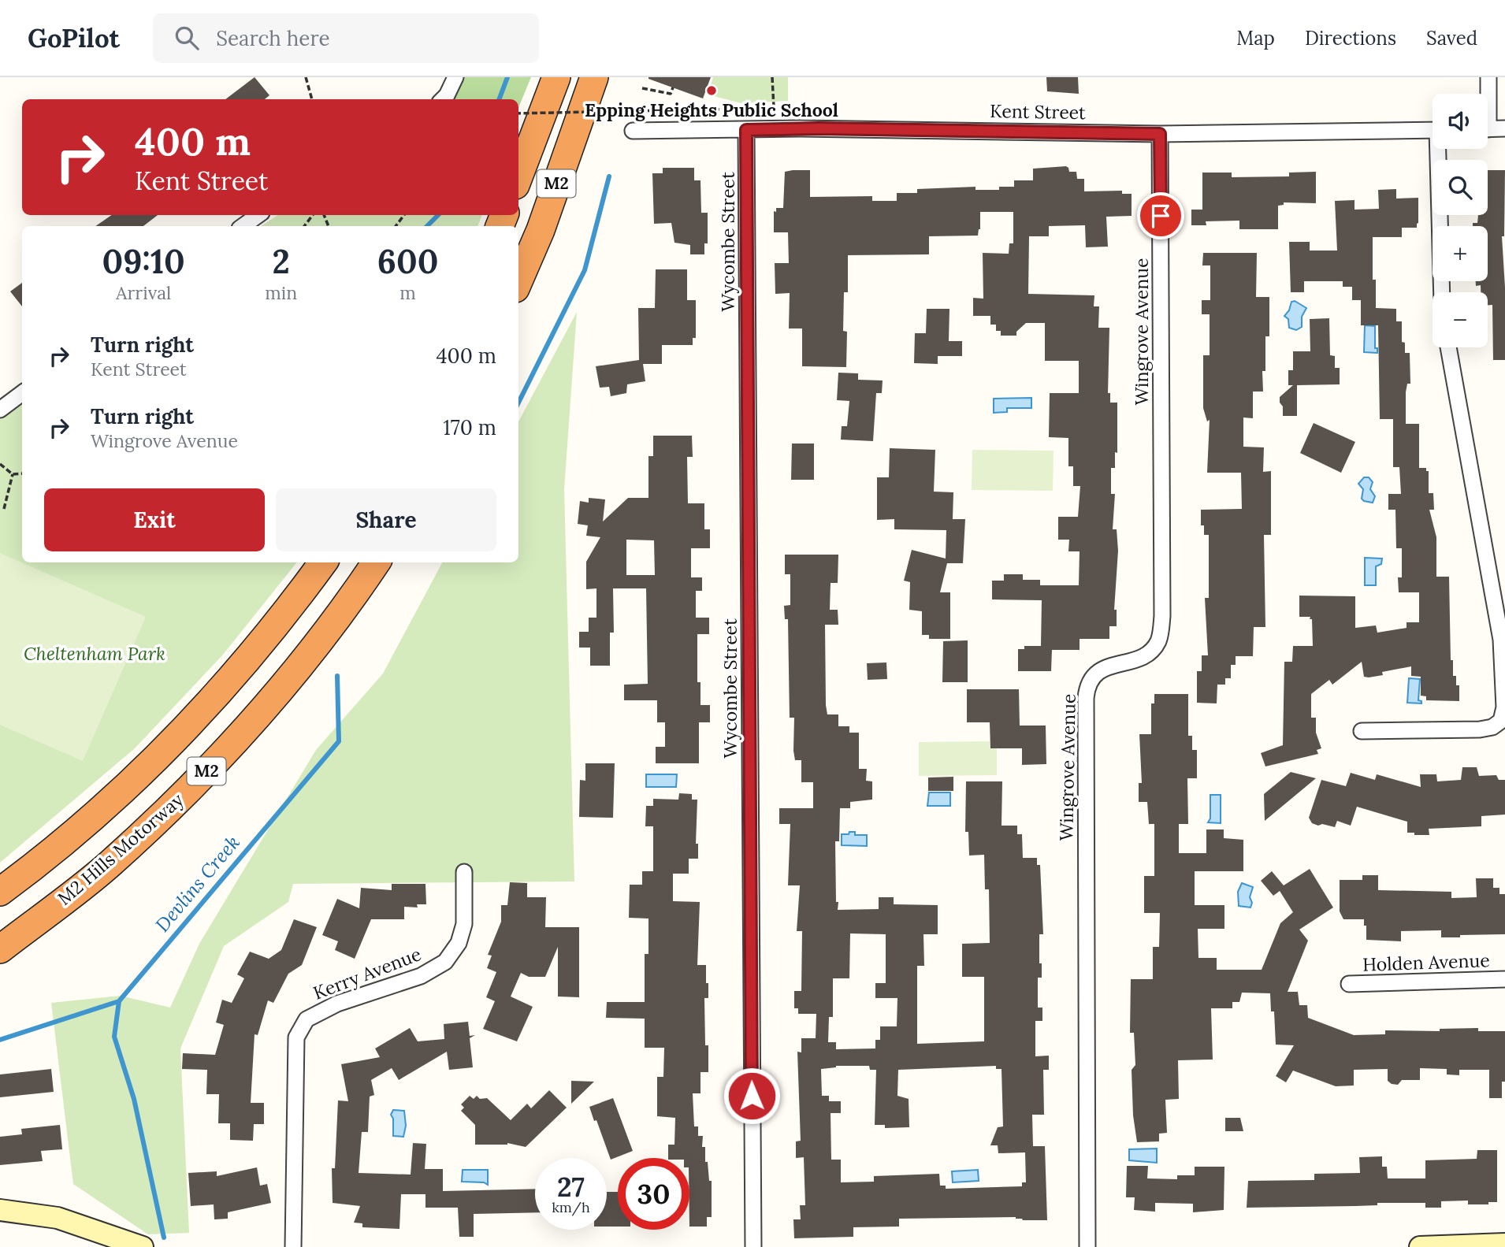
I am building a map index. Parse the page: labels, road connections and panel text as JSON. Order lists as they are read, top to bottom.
{
  "streets": {
    "highway": ["M2", "M2 Hills Motorway"],
    "street": [
      "Kent Street",
      "Wycombe Street",
      "Wingrove Avenue",
      "Holden Avenue",
      "Kerry Avenue"
    ]
  },
  "crossings": [
    ["Kent Street", "Wycombe Street"],
    ["Kent Street", "Wingrove Avenue"]
  ],
  "water": ["Devlins Creek"],
  "parks": ["Cheltenham Park"],
  "places": ["Epping Heights Public School"],
  "page": {
    "header": "GoPilot",
    "search": "Search here",
    "nav": ["Map", "Directions", "Saved"],
    "map_buttons": ["+", "−"],
    "turn": ["400 m", "Kent Street"],
    "eta": [
      "09:10",
      "Arrival",
      "2",
      "min",
      "600",
      "m"
    ],
    "list": [
      {
        "name": "Turn right",
        "note": "Kent Street",
        "value": "400 m"
      },
      {
        "name": "Turn right",
        "note": "Wingrove Avenue",
        "value": "170 m"
      }
    ],
    "buttons": ["Exit", "Share"],
    "speed": "27 km/h",
    "limit": "30"
  }
}
